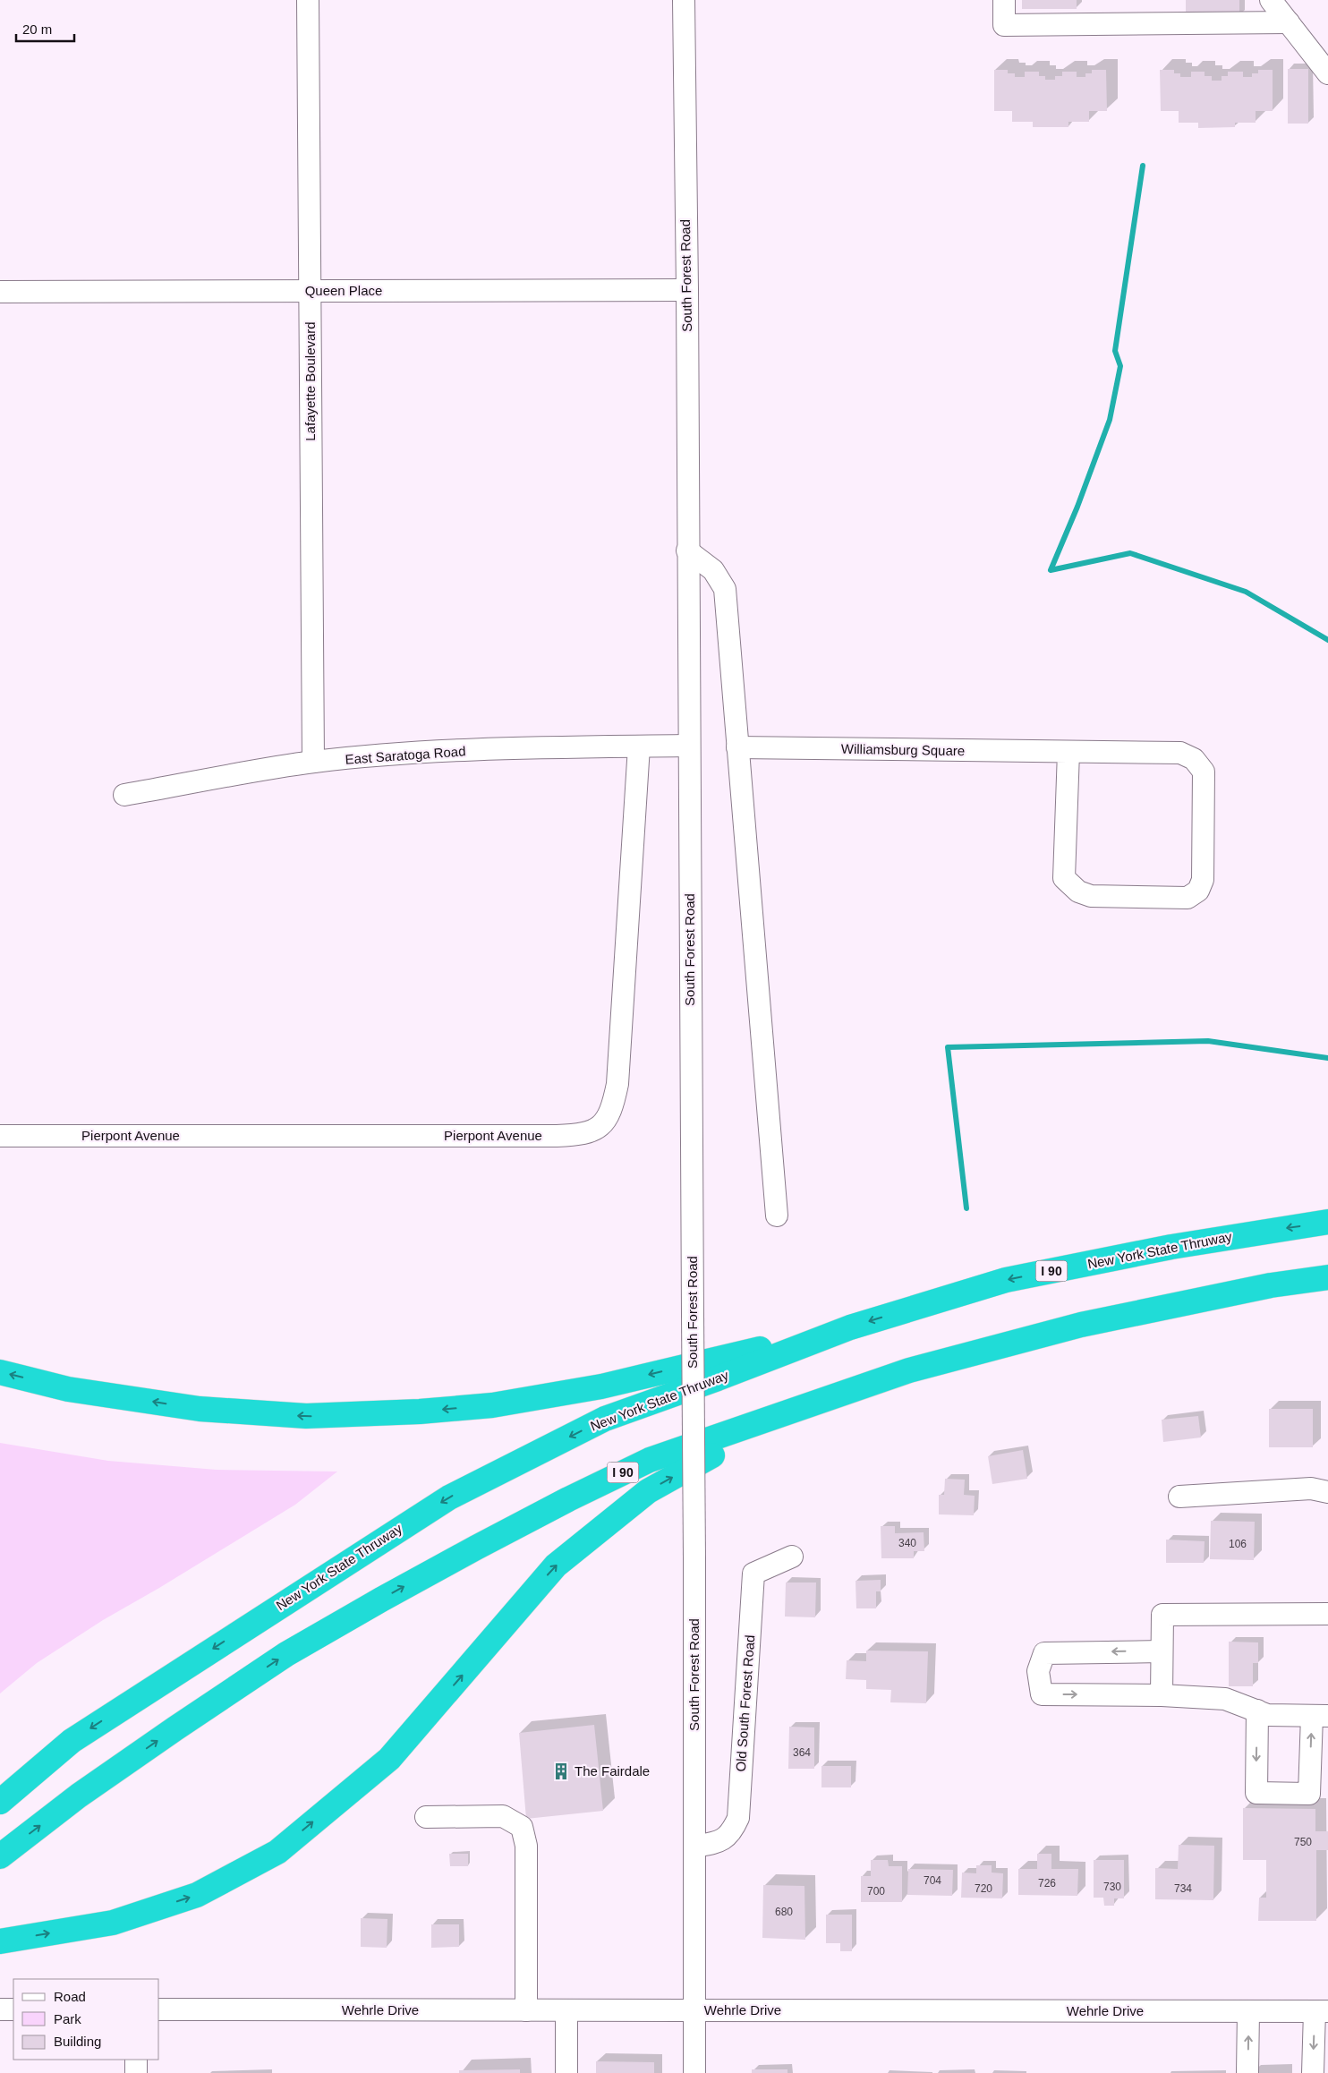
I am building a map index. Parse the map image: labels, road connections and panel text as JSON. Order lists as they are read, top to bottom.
{
  "streets": {
    "highway": ["New York State Thruway", "I 90"],
    "street": [
      "South Forest Road",
      "Queen Place",
      "Lafayette Boulevard",
      "Williamsburg Square",
      "East Saratoga Road",
      "Pierpont Avenue",
      "Old South Forest Road",
      "Wehrle Drive"
    ]
  },
  "crossings": [
    ["South Forest Road", "Queen Place"],
    ["South Forest Road", "East Saratoga Road"],
    ["South Forest Road", "Old South Forest Road"],
    ["South Forest Road", "Wehrle Drive"],
    ["Queen Place", "Lafayette Boulevard"],
    ["Lafayette Boulevard", "East Saratoga Road"],
    ["East Saratoga Road", "Pierpont Avenue"]
  ],
  "places": {
    "building": ["The Fairdale"]
  },
  "house_numbers": [
    "340",
    "106",
    "364",
    "750",
    "704",
    "726",
    "730",
    "720",
    "734",
    "700",
    "680"
  ],
  "legend": ["Road", "Park", "Building"],
  "scale_bar": "20 m"
}
